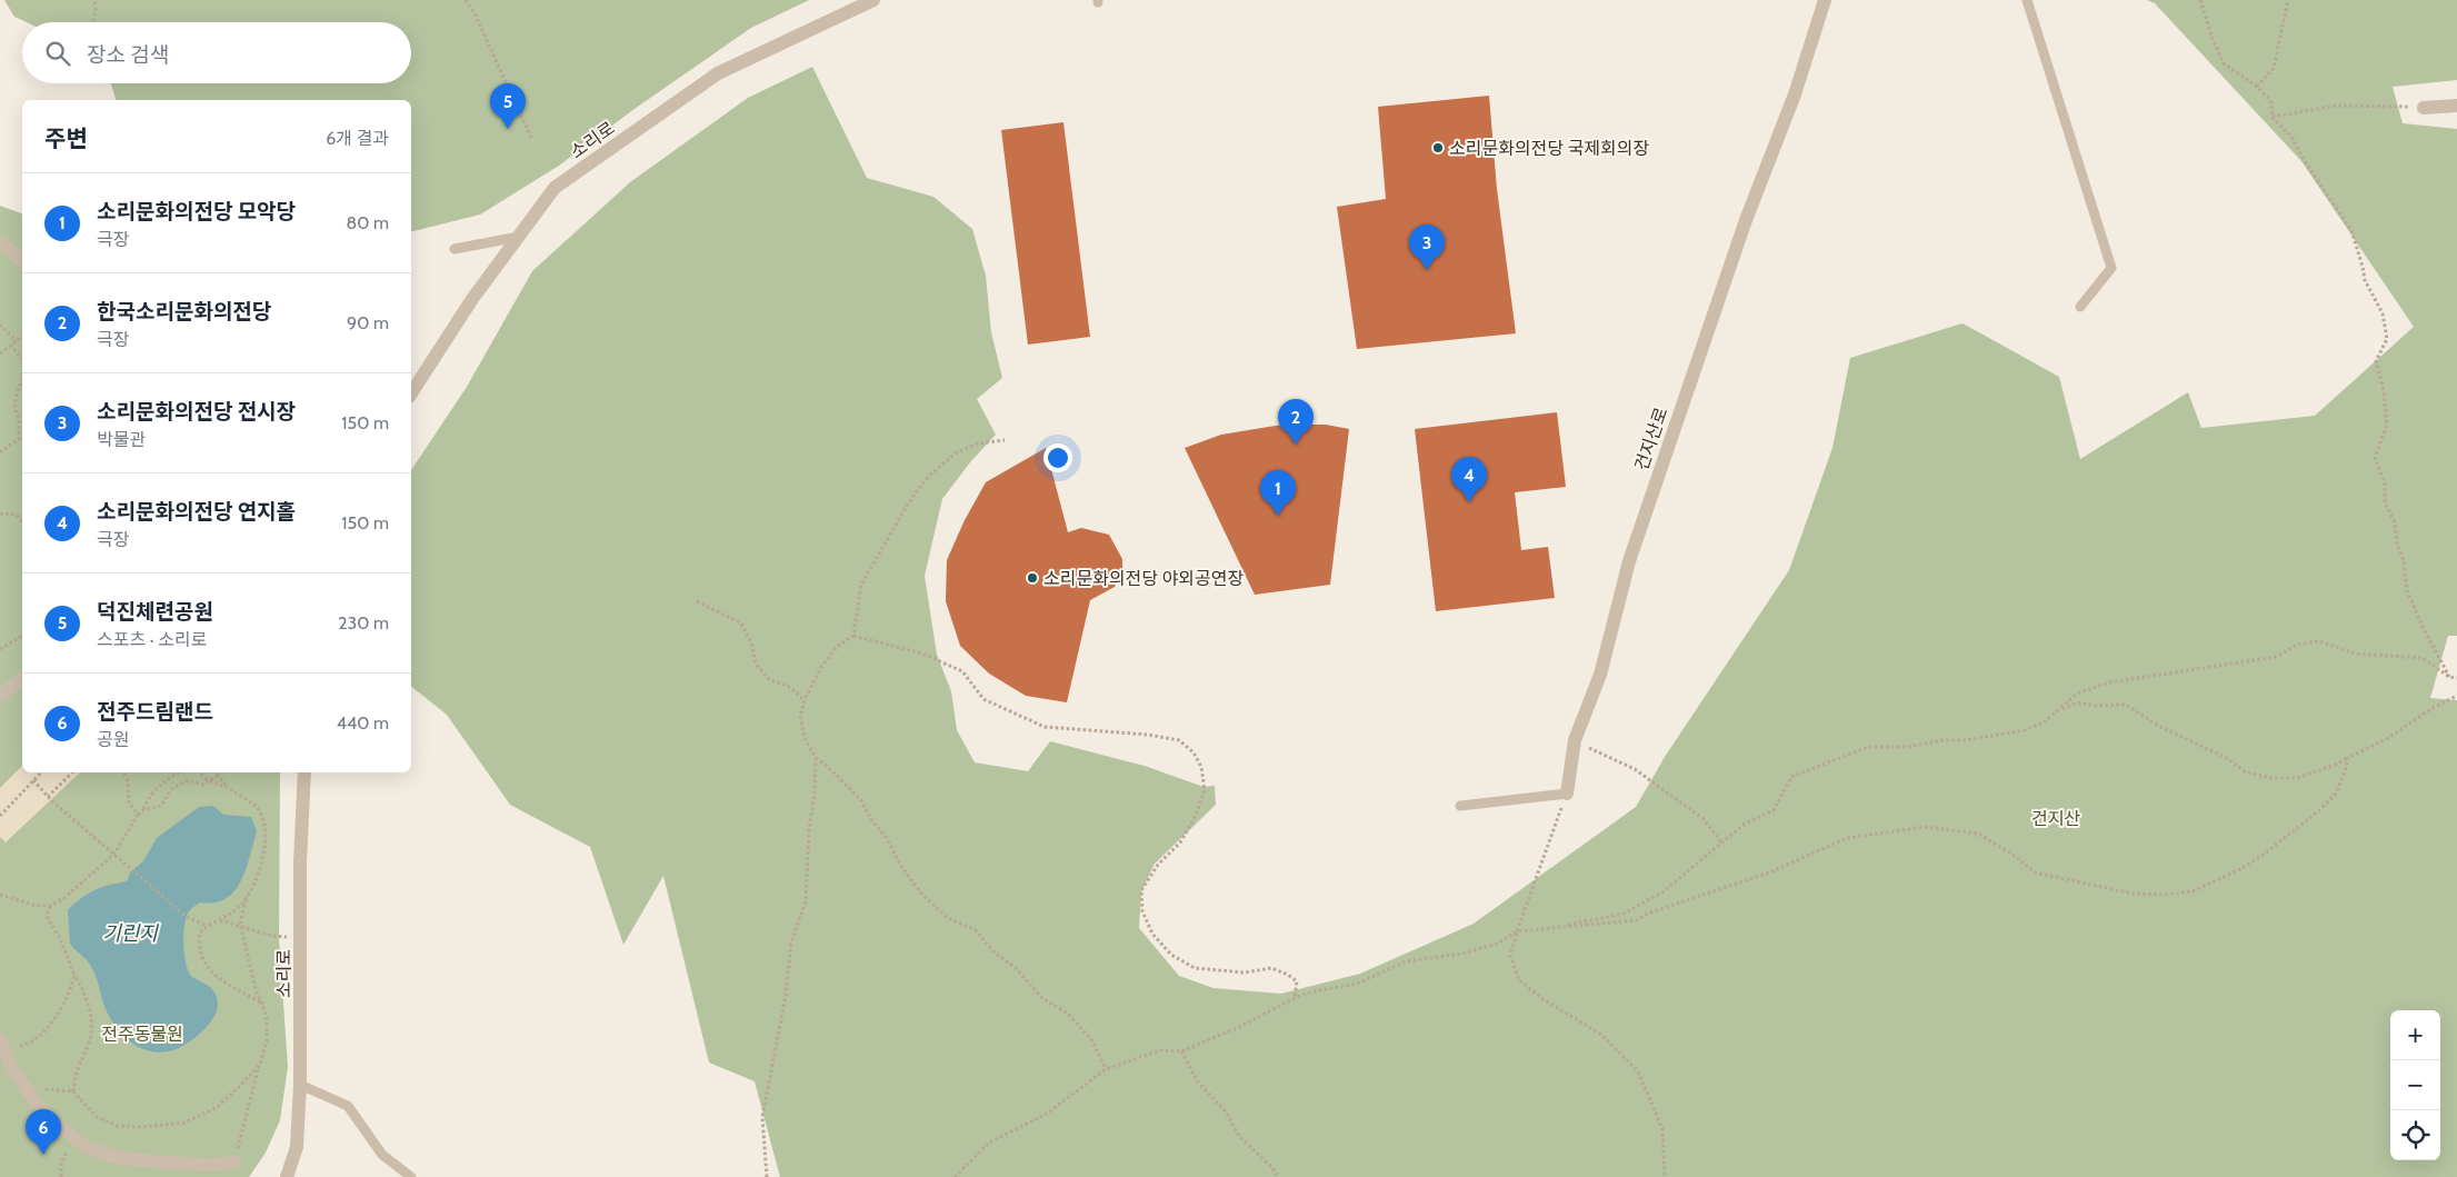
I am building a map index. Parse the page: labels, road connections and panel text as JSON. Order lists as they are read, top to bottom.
{
  "streets": {
    "street": ["소리로", "건지산로"]
  },
  "water": ["기린지"],
  "parks": ["건지산", "전주동물원"],
  "places": ["소리문화의전당 국제회의장", "소리문화의전당 야외공연장"],
  "page": {
    "search": "장소 검색",
    "pins": [
      "5",
      "3",
      "2",
      "4",
      "1",
      "6"
    ],
    "heading": ["주변", "6개 결과"],
    "list": [
      {
        "mark": "1",
        "name": "소리문화의전당 모악당",
        "note": "극장",
        "value": "80 m"
      },
      {
        "mark": "2",
        "name": "한국소리문화의전당",
        "note": "극장",
        "value": "90 m"
      },
      {
        "mark": "3",
        "name": "소리문화의전당 전시장",
        "note": "박물관",
        "value": "150 m"
      },
      {
        "mark": "4",
        "name": "소리문화의전당 연지홀",
        "note": "극장",
        "value": "150 m"
      },
      {
        "mark": "5",
        "name": "덕진체련공원",
        "note": "스포츠 · 소리로",
        "value": "230 m"
      },
      {
        "mark": "6",
        "name": "전주드림랜드",
        "note": "공원",
        "value": "440 m"
      }
    ],
    "map_buttons": ["+", "−"]
  }
}
